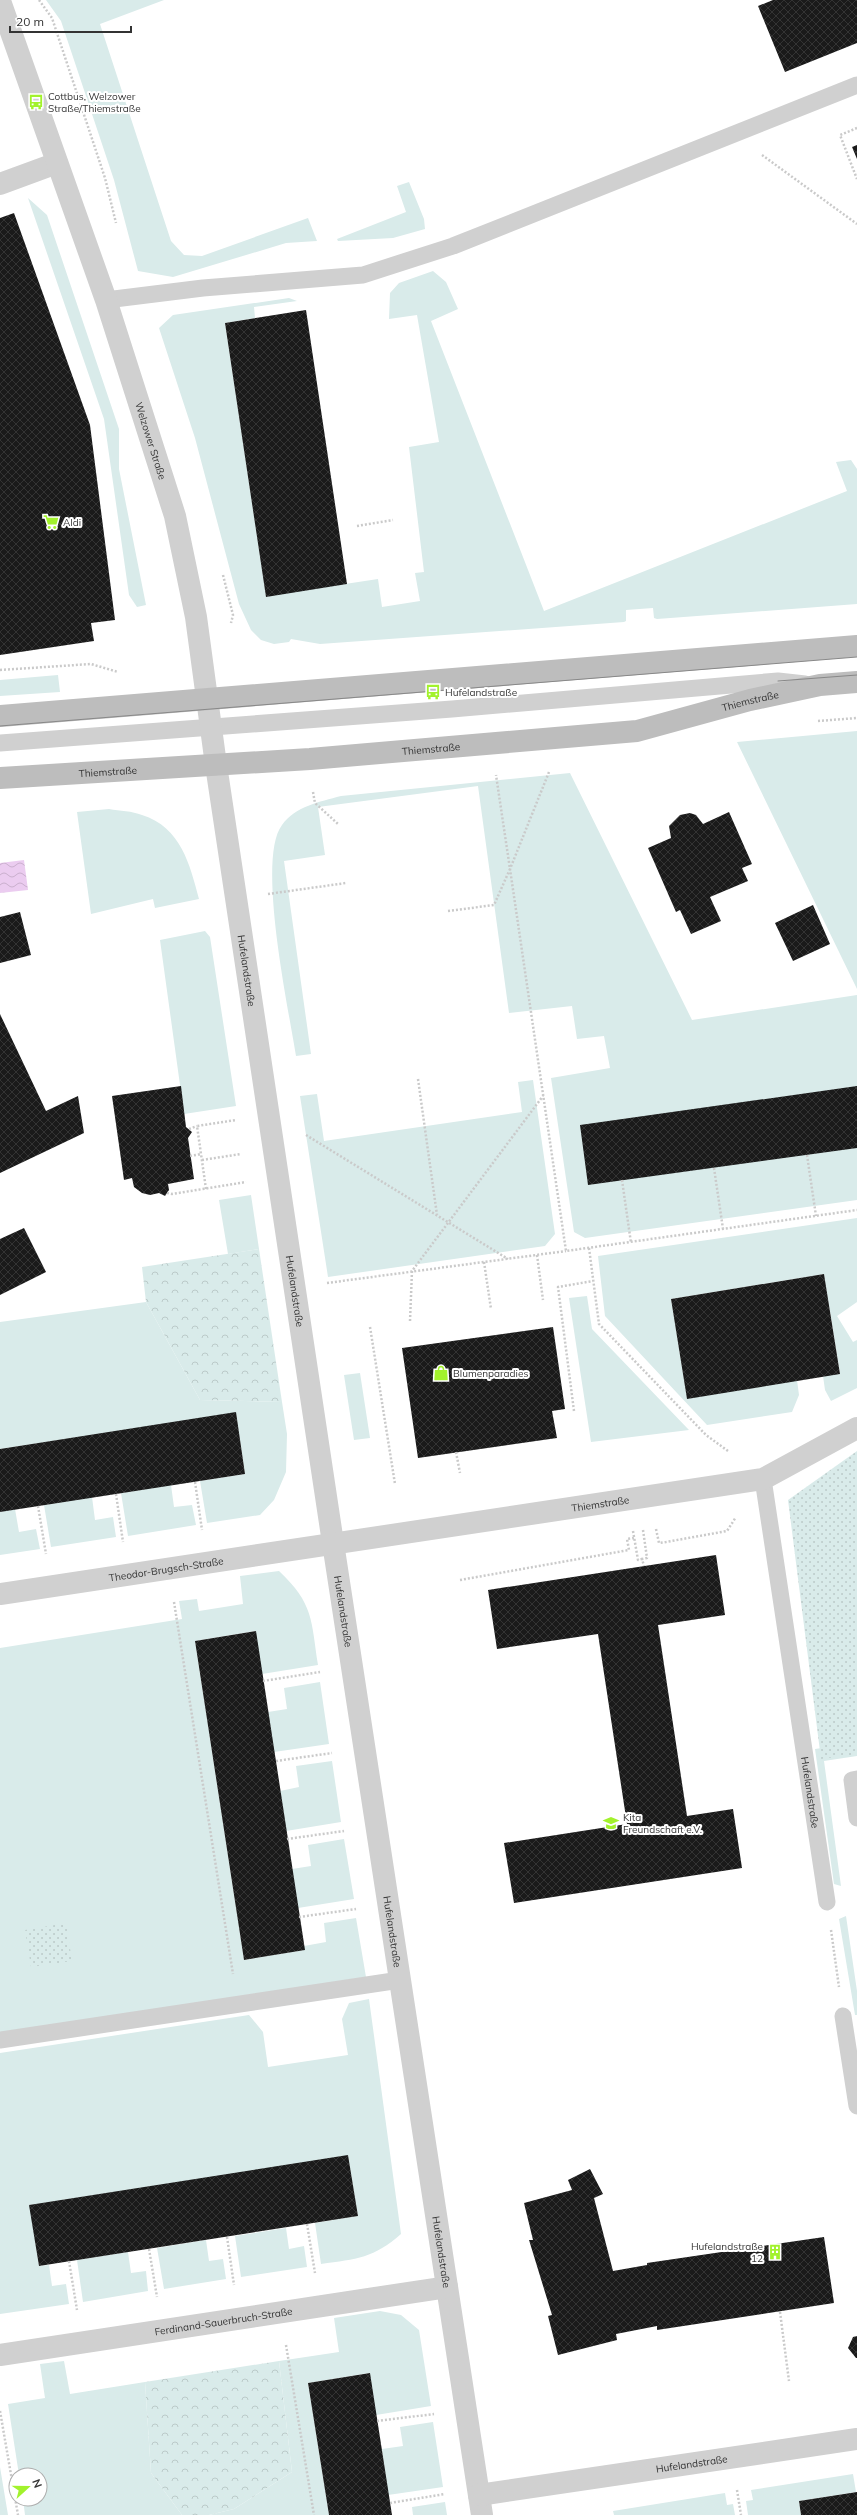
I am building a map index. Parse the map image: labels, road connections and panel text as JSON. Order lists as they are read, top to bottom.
{
  "streets": {
    "main road": ["Thiemstraße"],
    "street": [
      "Welzower Straße",
      "Hufelandstraße",
      "Theodor-Brugsch-Straße",
      "Ferdinand-Sauerbruch-Straße"
    ]
  },
  "crossings": [
    ["Welzower Straße", "Hufelandstraße"],
    ["Thiemstraße", "Hufelandstraße"],
    ["Thiemstraße", "Theodor-Brugsch-Straße"],
    ["Hufelandstraße", "Theodor-Brugsch-Straße"],
    ["Hufelandstraße", "Ferdinand-Sauerbruch-Straße"]
  ],
  "places": {
    "bus stop": ["Cottbus, Welzower Straße/Thiemstraße", "Hufelandstraße"],
    "supermarket": ["Aldi"],
    "shop": ["Blumenparadies"],
    "school or university": ["Kita Freundschaft e.V."],
    "building": ["Hufelandstraße 12"]
  },
  "scale_bar": "20 m",
  "north": "right"
}
